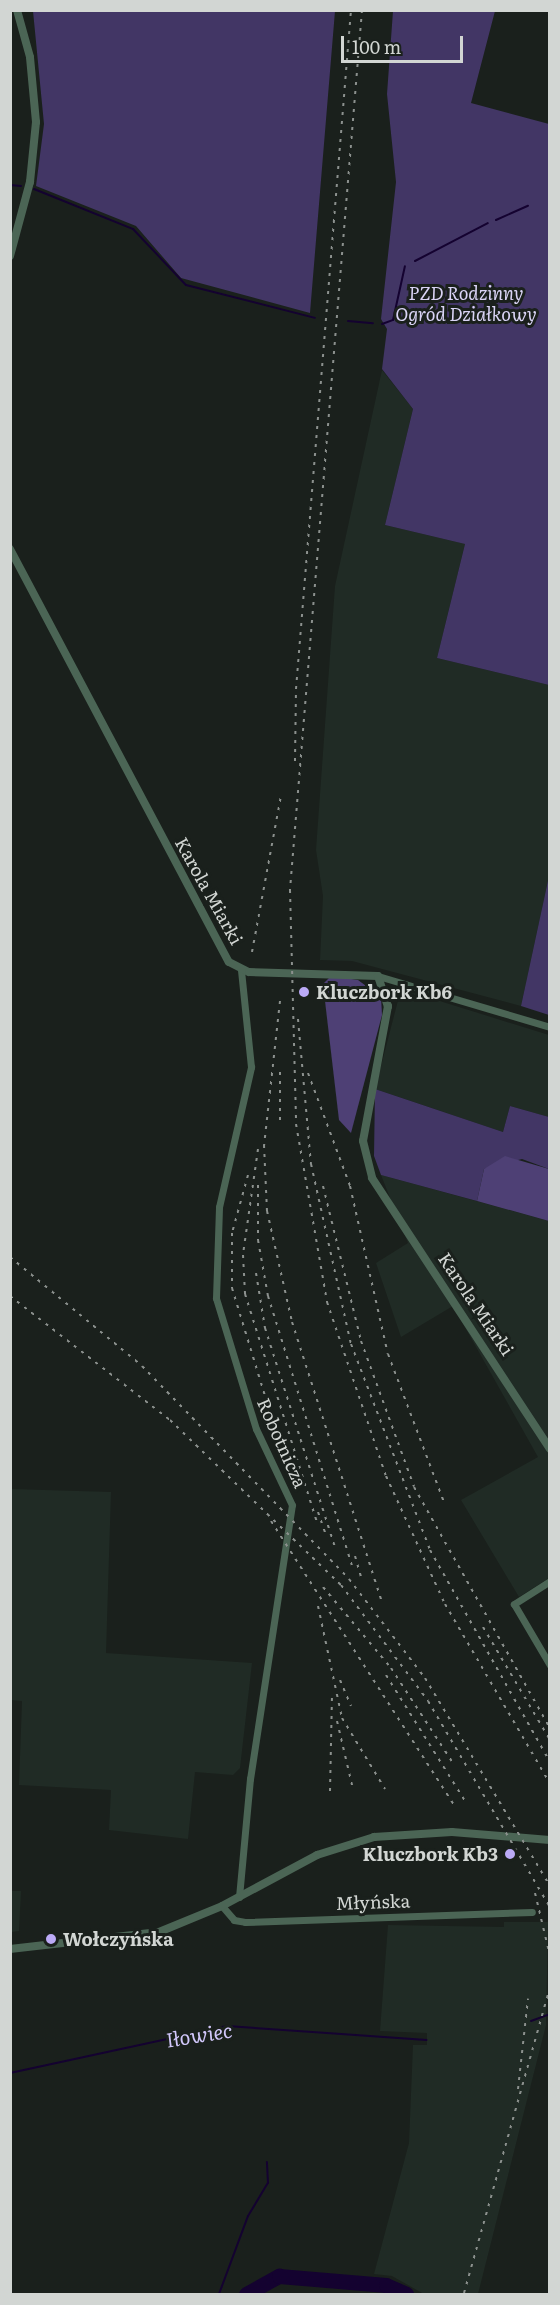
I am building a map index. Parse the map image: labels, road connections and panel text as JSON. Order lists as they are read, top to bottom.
{
  "streets": {
    "street": ["Karola Miarki", "Robotnicza", "Młyńska"]
  },
  "crossings": [
    ["Karola Miarki", "Robotnicza"]
  ],
  "water": ["Iłowiec"],
  "parks": ["PZD Rodzinny Ogród Działkowy"],
  "places": ["Kluczbork Kb6", "Kluczbork Kb3", "Wołczyńska"],
  "scale_bar": "100 m"
}
